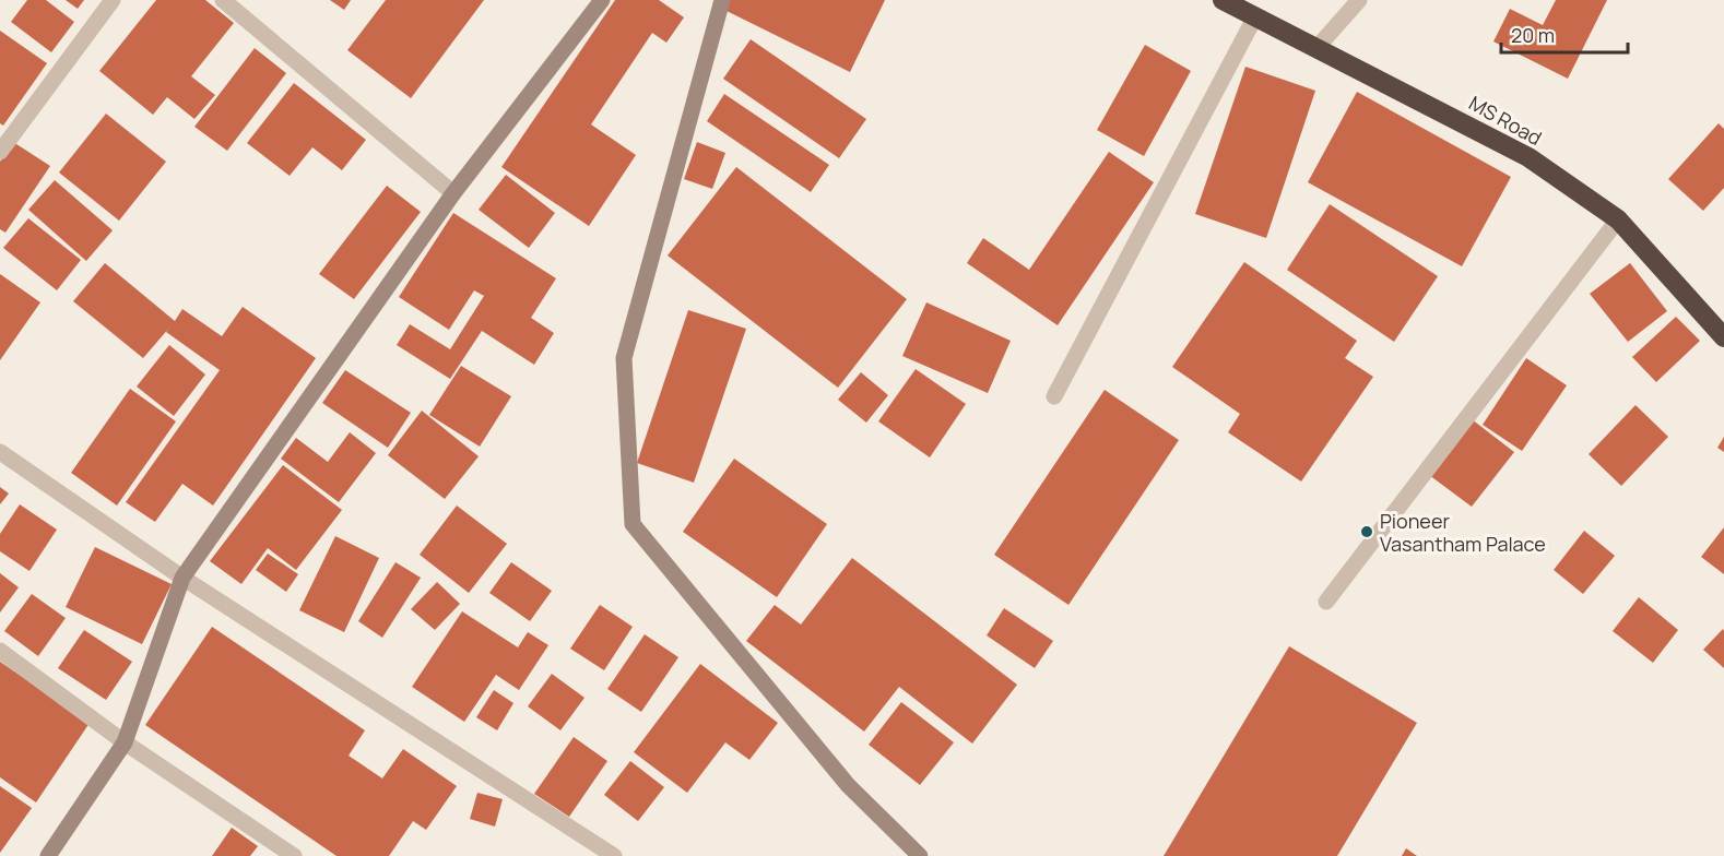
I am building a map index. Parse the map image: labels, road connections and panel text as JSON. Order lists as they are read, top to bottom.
{
  "streets": {
    "highway": ["MS Road"]
  },
  "places": ["Pioneer Vasantham Palace"],
  "scale_bar": "20 m"
}
